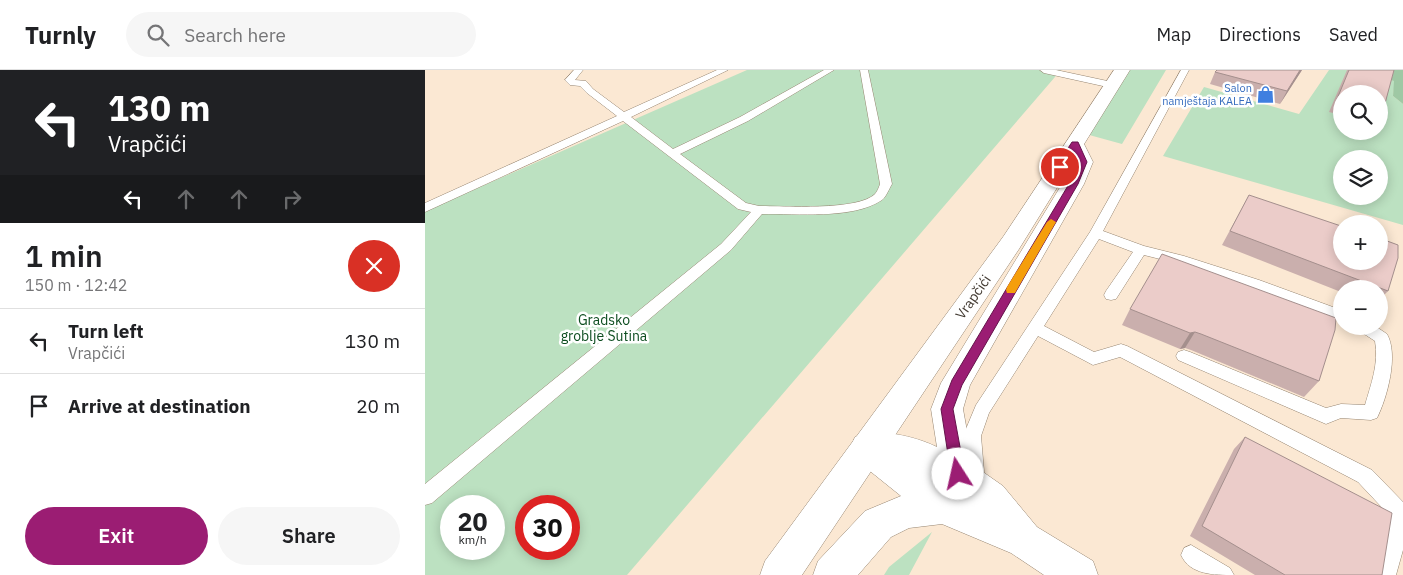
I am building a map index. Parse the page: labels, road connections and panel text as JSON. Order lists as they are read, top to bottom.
{
  "streets": {
    "street": ["Vrapčići"]
  },
  "parks": ["Gradsko groblje Sutina"],
  "places": {
    "shop": ["Salon namještaja KALEA"]
  },
  "page": {
    "header": "Turnly",
    "search": "Search here",
    "nav": ["Map", "Directions", "Saved"],
    "turn": ["130 m", "Vrapčići"],
    "map_buttons": ["+", "−"],
    "heading": ["1 min", "150 m · 12:42"],
    "list": [
      {
        "name": "Turn left",
        "note": "Vrapčići",
        "value": "130 m"
      },
      {
        "name": "Arrive at destination",
        "value": "20 m"
      }
    ],
    "speed": "20 km/h",
    "limit": "30",
    "buttons": ["Exit", "Share"]
  }
}
